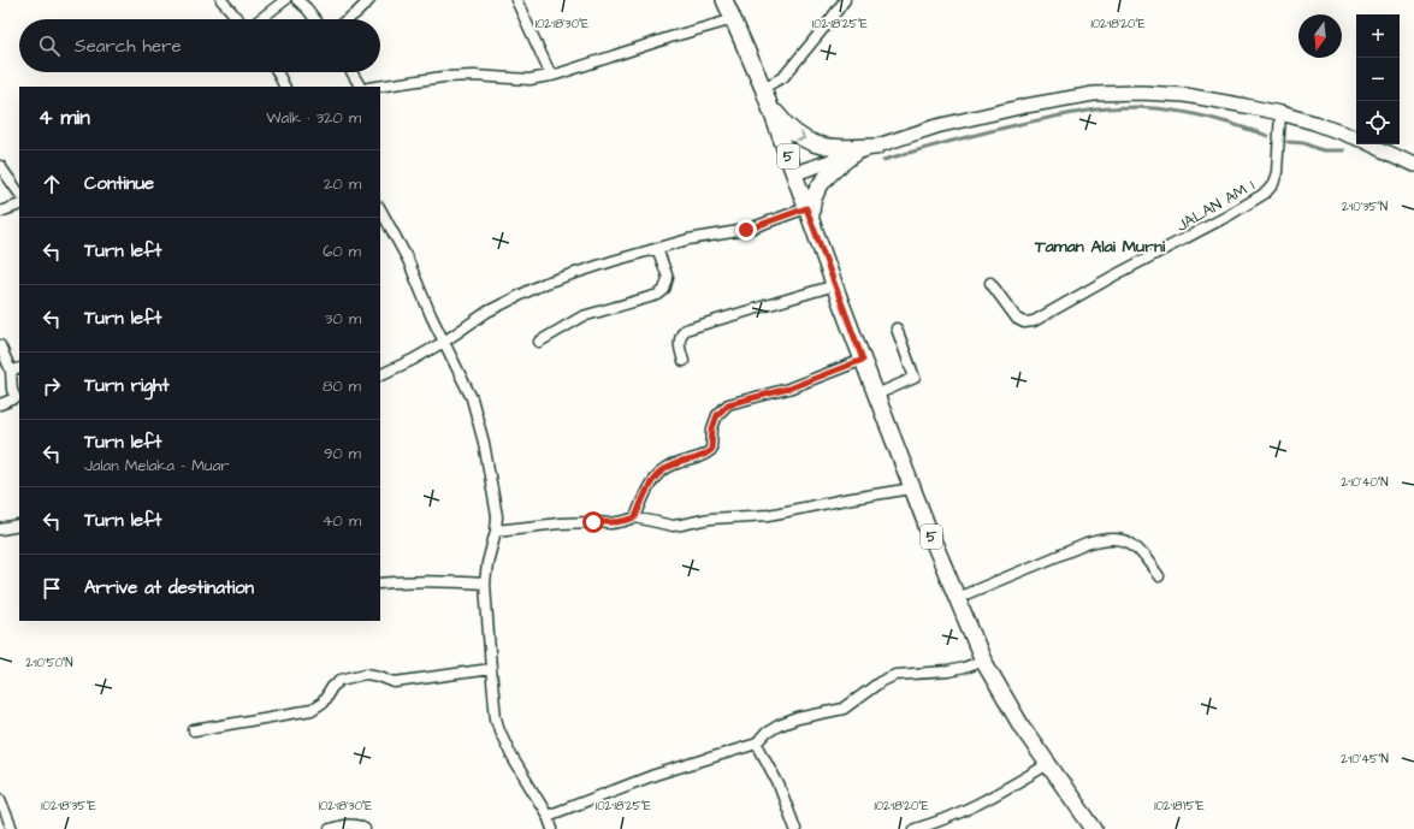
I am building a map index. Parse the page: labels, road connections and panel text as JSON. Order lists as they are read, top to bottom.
{
  "streets": {
    "main road": ["5"],
    "street": ["JALAN AM 1"]
  },
  "districts": ["Taman Alai Murni"],
  "north": "bottom",
  "page": {
    "map_buttons": ["+", "−"],
    "search": "Search here",
    "heading": ["4 min", "Walk · 320 m"],
    "list": [
      ["Continue", "20 m"],
      ["Turn left", "60 m"],
      ["Turn left", "30 m"],
      ["Turn right", "80 m"],
      ["Turn left", "Jalan Melaka - Muar", "90 m"],
      ["Turn left", "40 m"],
      "Arrive at destination"
    ]
  },
  "coordinates": [
    "102°18'30\"E",
    "102°18'25\"E",
    "102°18'20\"E",
    "2°10'35\"N",
    "2°10'40\"N",
    "2°10'50\"N",
    "2°10'45\"N",
    "102°18'35\"E",
    "102°18'15\"E"
  ]
}
